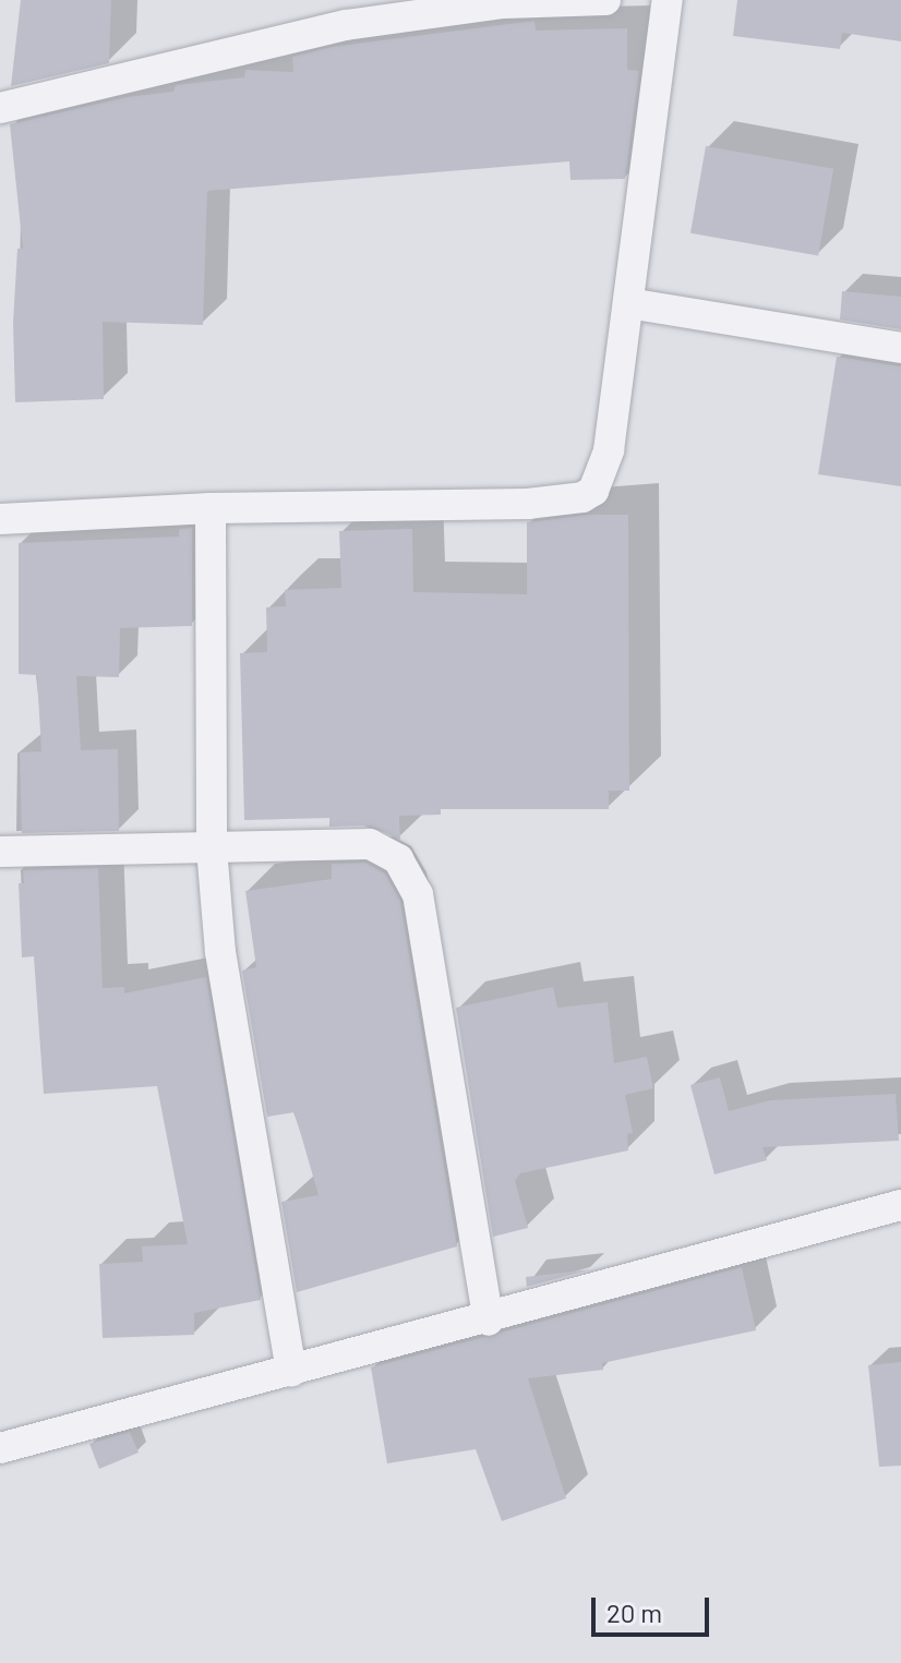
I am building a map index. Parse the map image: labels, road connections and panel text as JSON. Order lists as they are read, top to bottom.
{
  "scale_bar": "20 m"
}
